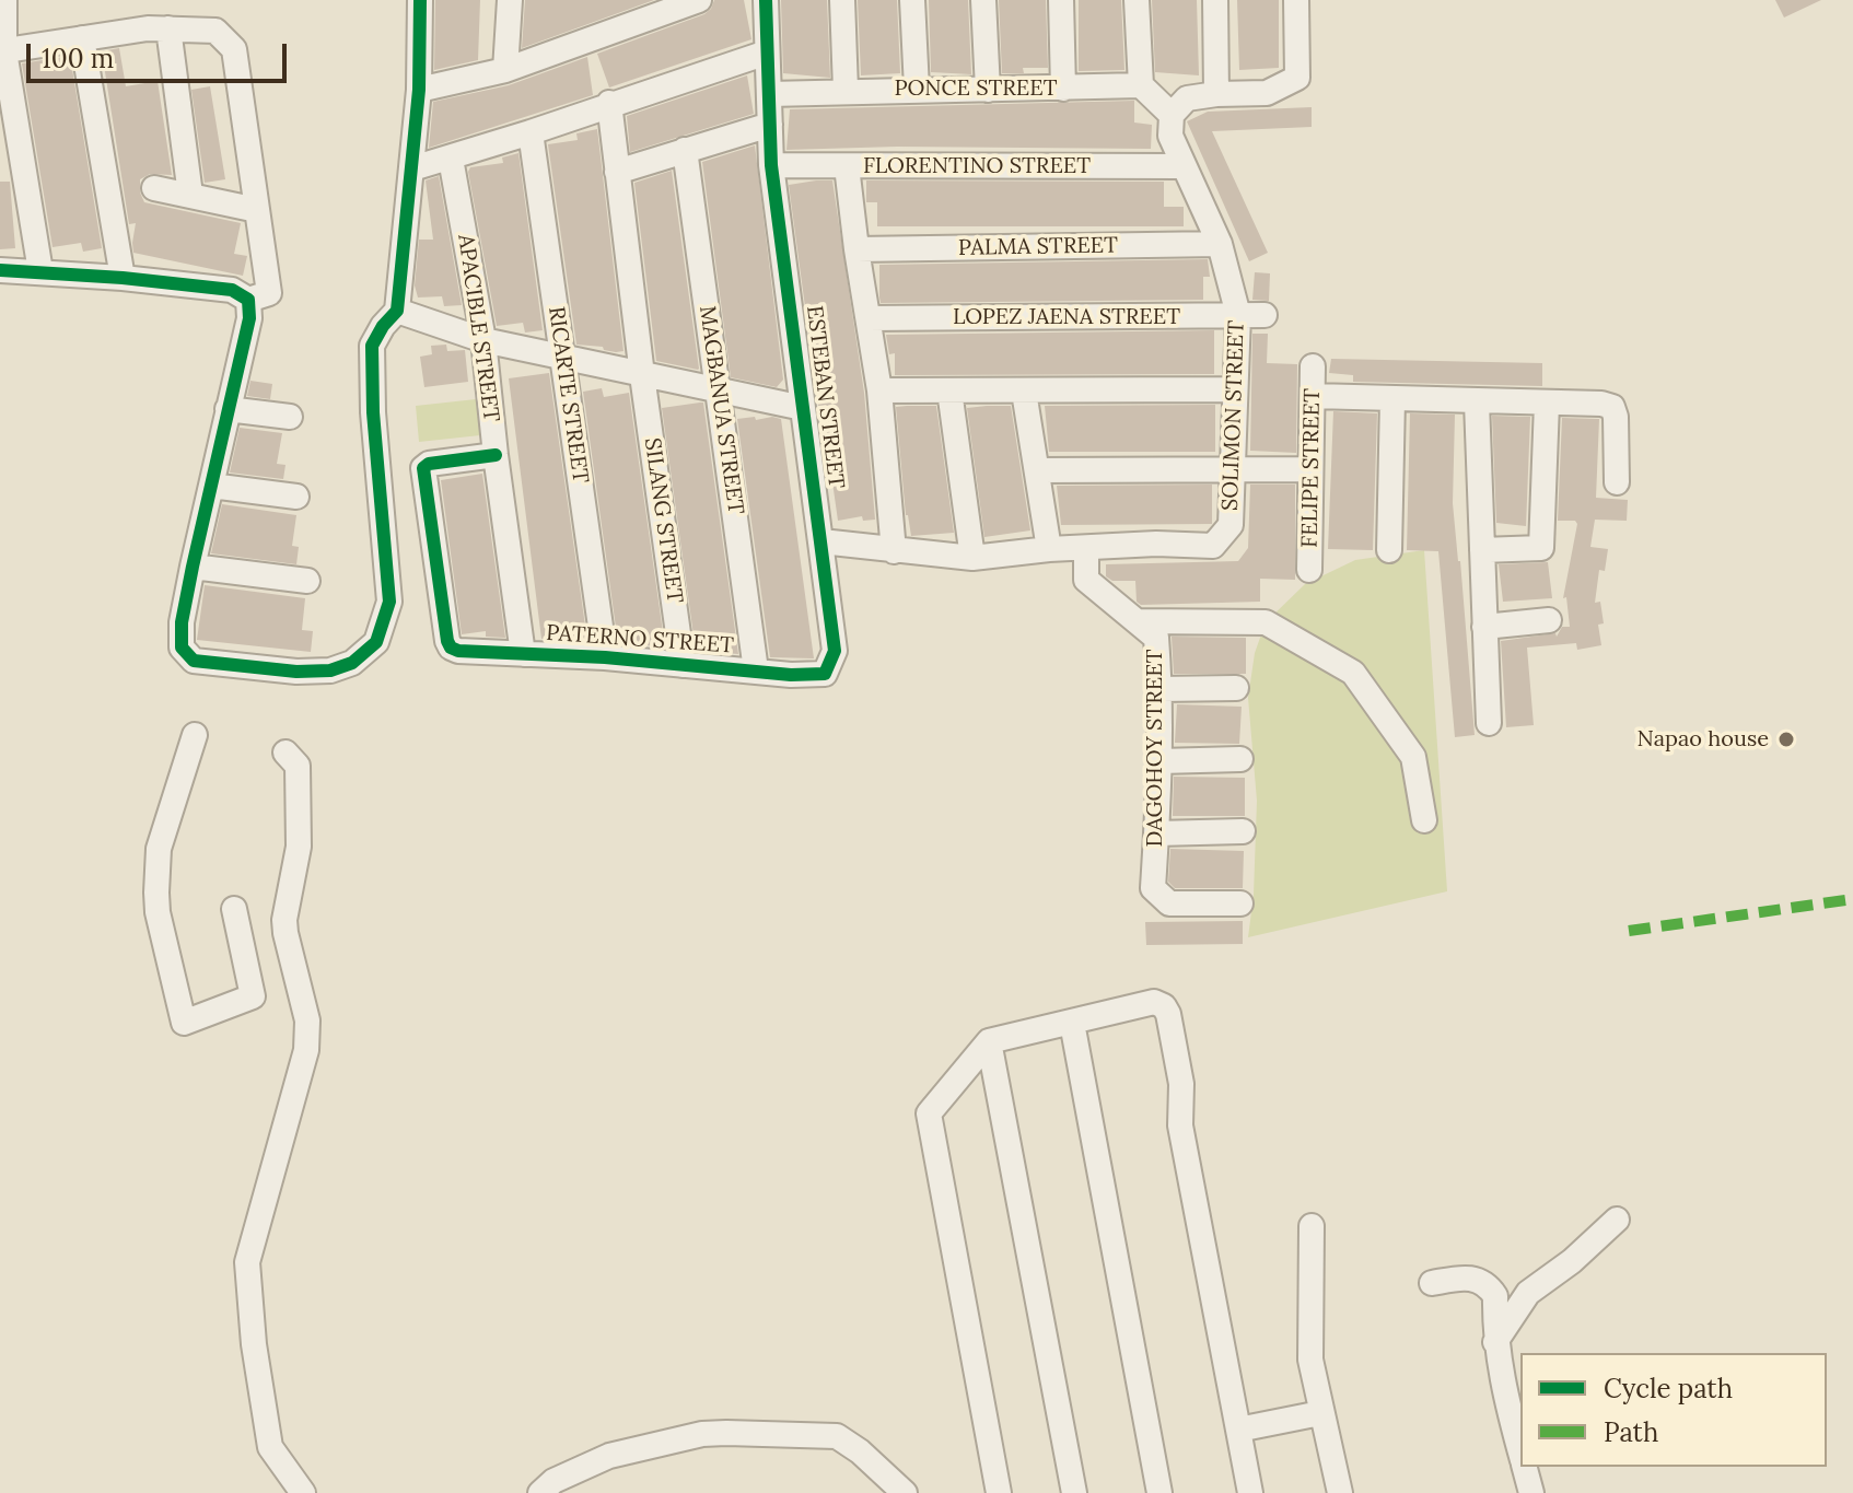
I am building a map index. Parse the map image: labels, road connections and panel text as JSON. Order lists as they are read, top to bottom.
{
  "streets": {
    "street": [
      "PONCE STREET",
      "FLORENTINO STREET",
      "PALMA STREET",
      "LOPEZ JAENA STREET",
      "APACIBLE STREET",
      "RICARTE STREET",
      "ESTEBAN STREET",
      "MAGBANUA STREET",
      "SOLIMON STREET",
      "FELIPE STREET",
      "SILANG STREET",
      "PATERNO STREET",
      "DAGOHOY STREET"
    ]
  },
  "crossings": [
    ["PONCE STREET", "ESTEBAN STREET"],
    ["FLORENTINO STREET", "ESTEBAN STREET"],
    ["FLORENTINO STREET", "SOLIMON STREET"],
    ["PALMA STREET", "SOLIMON STREET"],
    ["LOPEZ JAENA STREET", "SOLIMON STREET"],
    ["APACIBLE STREET", "PATERNO STREET"],
    ["RICARTE STREET", "PATERNO STREET"],
    ["ESTEBAN STREET", "SOLIMON STREET"],
    ["ESTEBAN STREET", "PATERNO STREET"],
    ["MAGBANUA STREET", "PATERNO STREET"],
    ["SOLIMON STREET", "DAGOHOY STREET"],
    ["SILANG STREET", "PATERNO STREET"]
  ],
  "places": ["Napao house"],
  "legend": ["Cycle path", "Path"],
  "scale_bar": "100 m"
}
